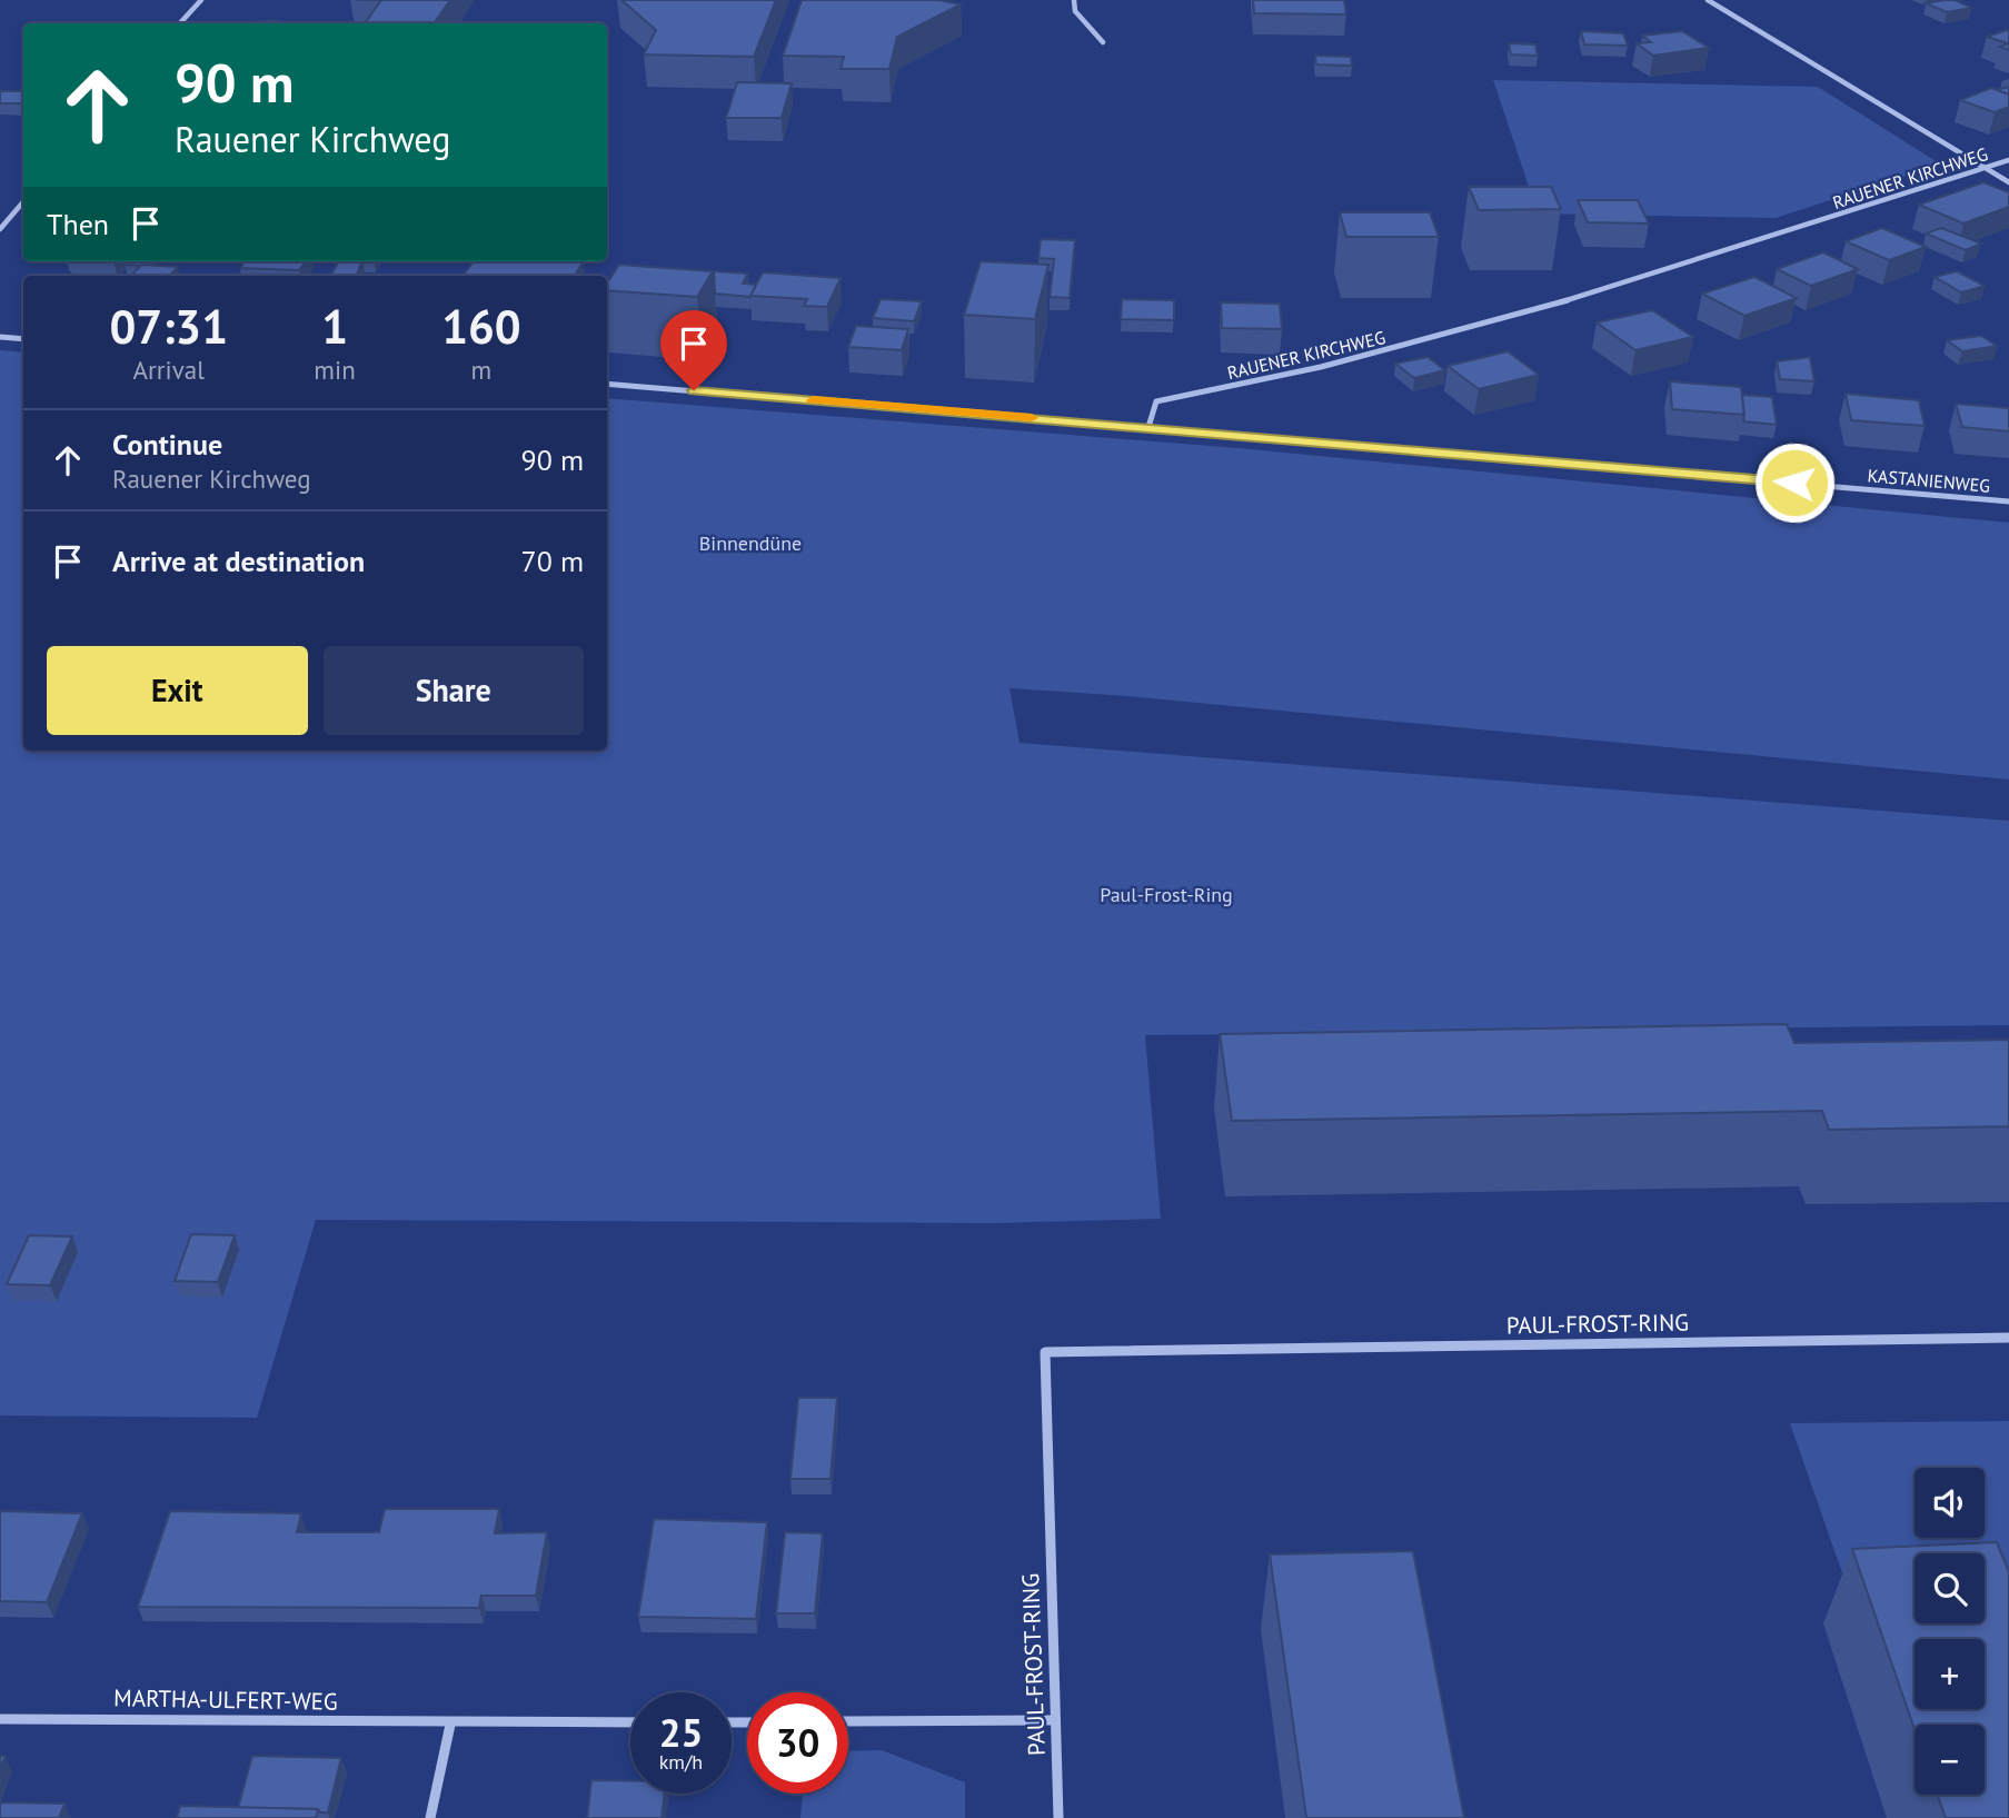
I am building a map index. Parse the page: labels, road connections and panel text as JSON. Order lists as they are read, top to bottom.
{
  "streets": {
    "street": [
      "RAUENER KIRCHWEG",
      "KASTANIENWEG",
      "PAUL-FROST-RING",
      "MARTHA-ULFERT-WEG"
    ]
  },
  "crossings": [
    ["RAUENER KIRCHWEG", "KASTANIENWEG"]
  ],
  "parks": ["Binnendüne", "Paul-Frost-Ring"],
  "page": {
    "turn": ["90 m", "Rauener Kirchweg"],
    "then": "Then",
    "eta": [
      "07:31",
      "Arrival",
      "1",
      "min",
      "160",
      "m"
    ],
    "list": [
      {
        "name": "Continue",
        "note": "Rauener Kirchweg",
        "value": "90 m"
      },
      {
        "name": "Arrive at destination",
        "value": "70 m"
      }
    ],
    "buttons": ["Exit", "Share"],
    "map_buttons": ["+", "−"],
    "speed": "25 km/h",
    "limit": "30"
  }
}
